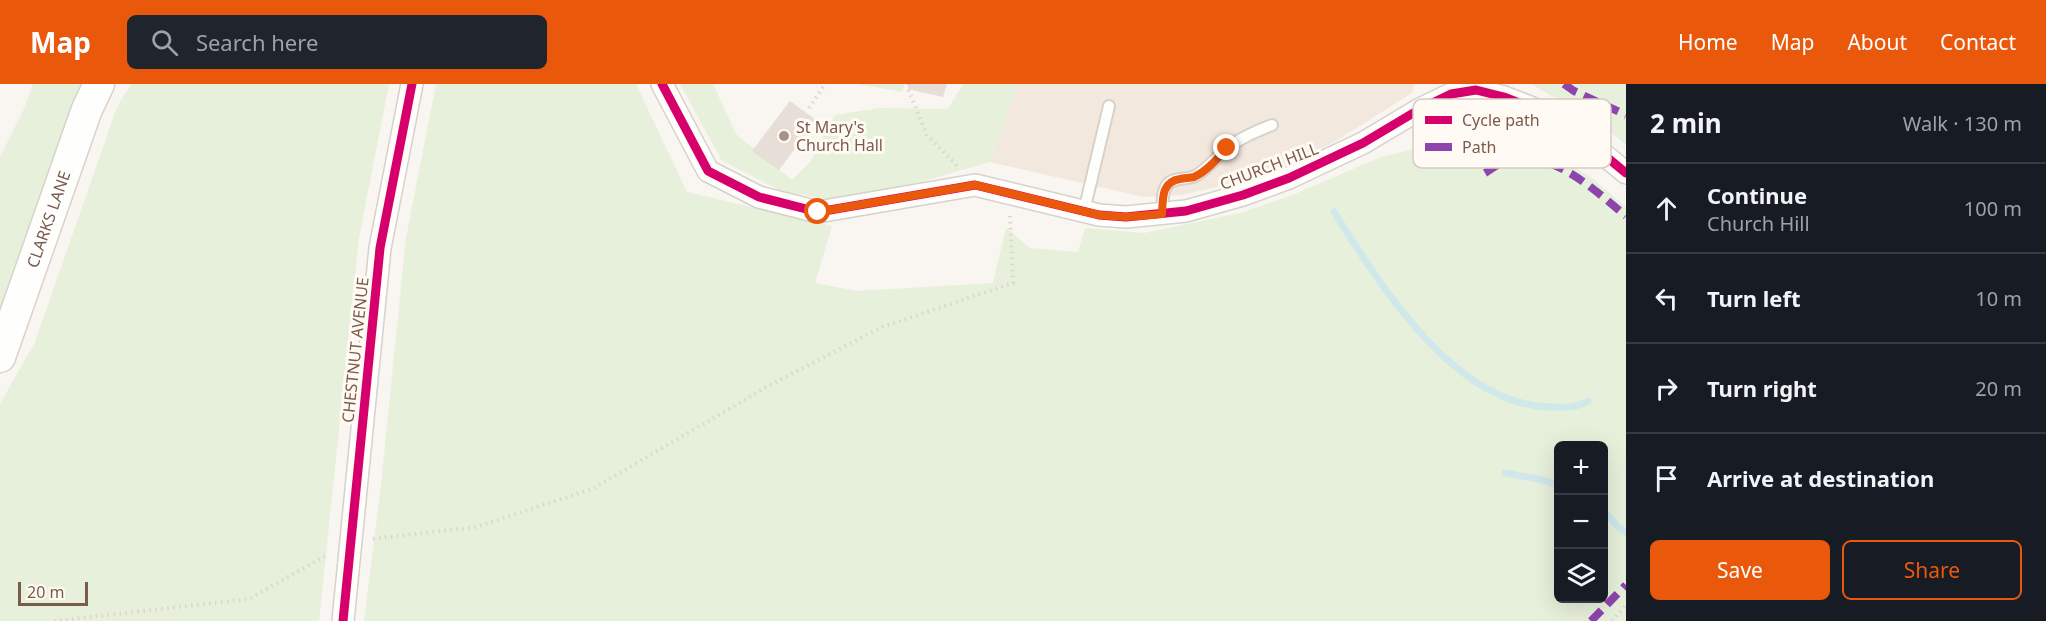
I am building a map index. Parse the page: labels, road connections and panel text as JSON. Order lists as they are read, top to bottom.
{
  "streets": {
    "main road": ["CLARKS LANE"],
    "street": ["CHURCH HILL", "CHESTNUT AVENUE"]
  },
  "places": ["St Mary's Church Hall"],
  "legend": ["Cycle path", "Path"],
  "scale_bar": "20 m",
  "page": {
    "header": "Map",
    "search": "Search here",
    "nav": [
      "Home",
      "Map",
      "About",
      "Contact"
    ],
    "heading": ["2 min", "Walk · 130 m"],
    "list": [
      ["Continue", "Church Hill", "100 m"],
      ["Turn left", "10 m"],
      ["Turn right", "20 m"],
      "Arrive at destination"
    ],
    "map_buttons": ["+", "−"],
    "buttons": ["Save", "Share"],
    "scale": "20 m"
  }
}
